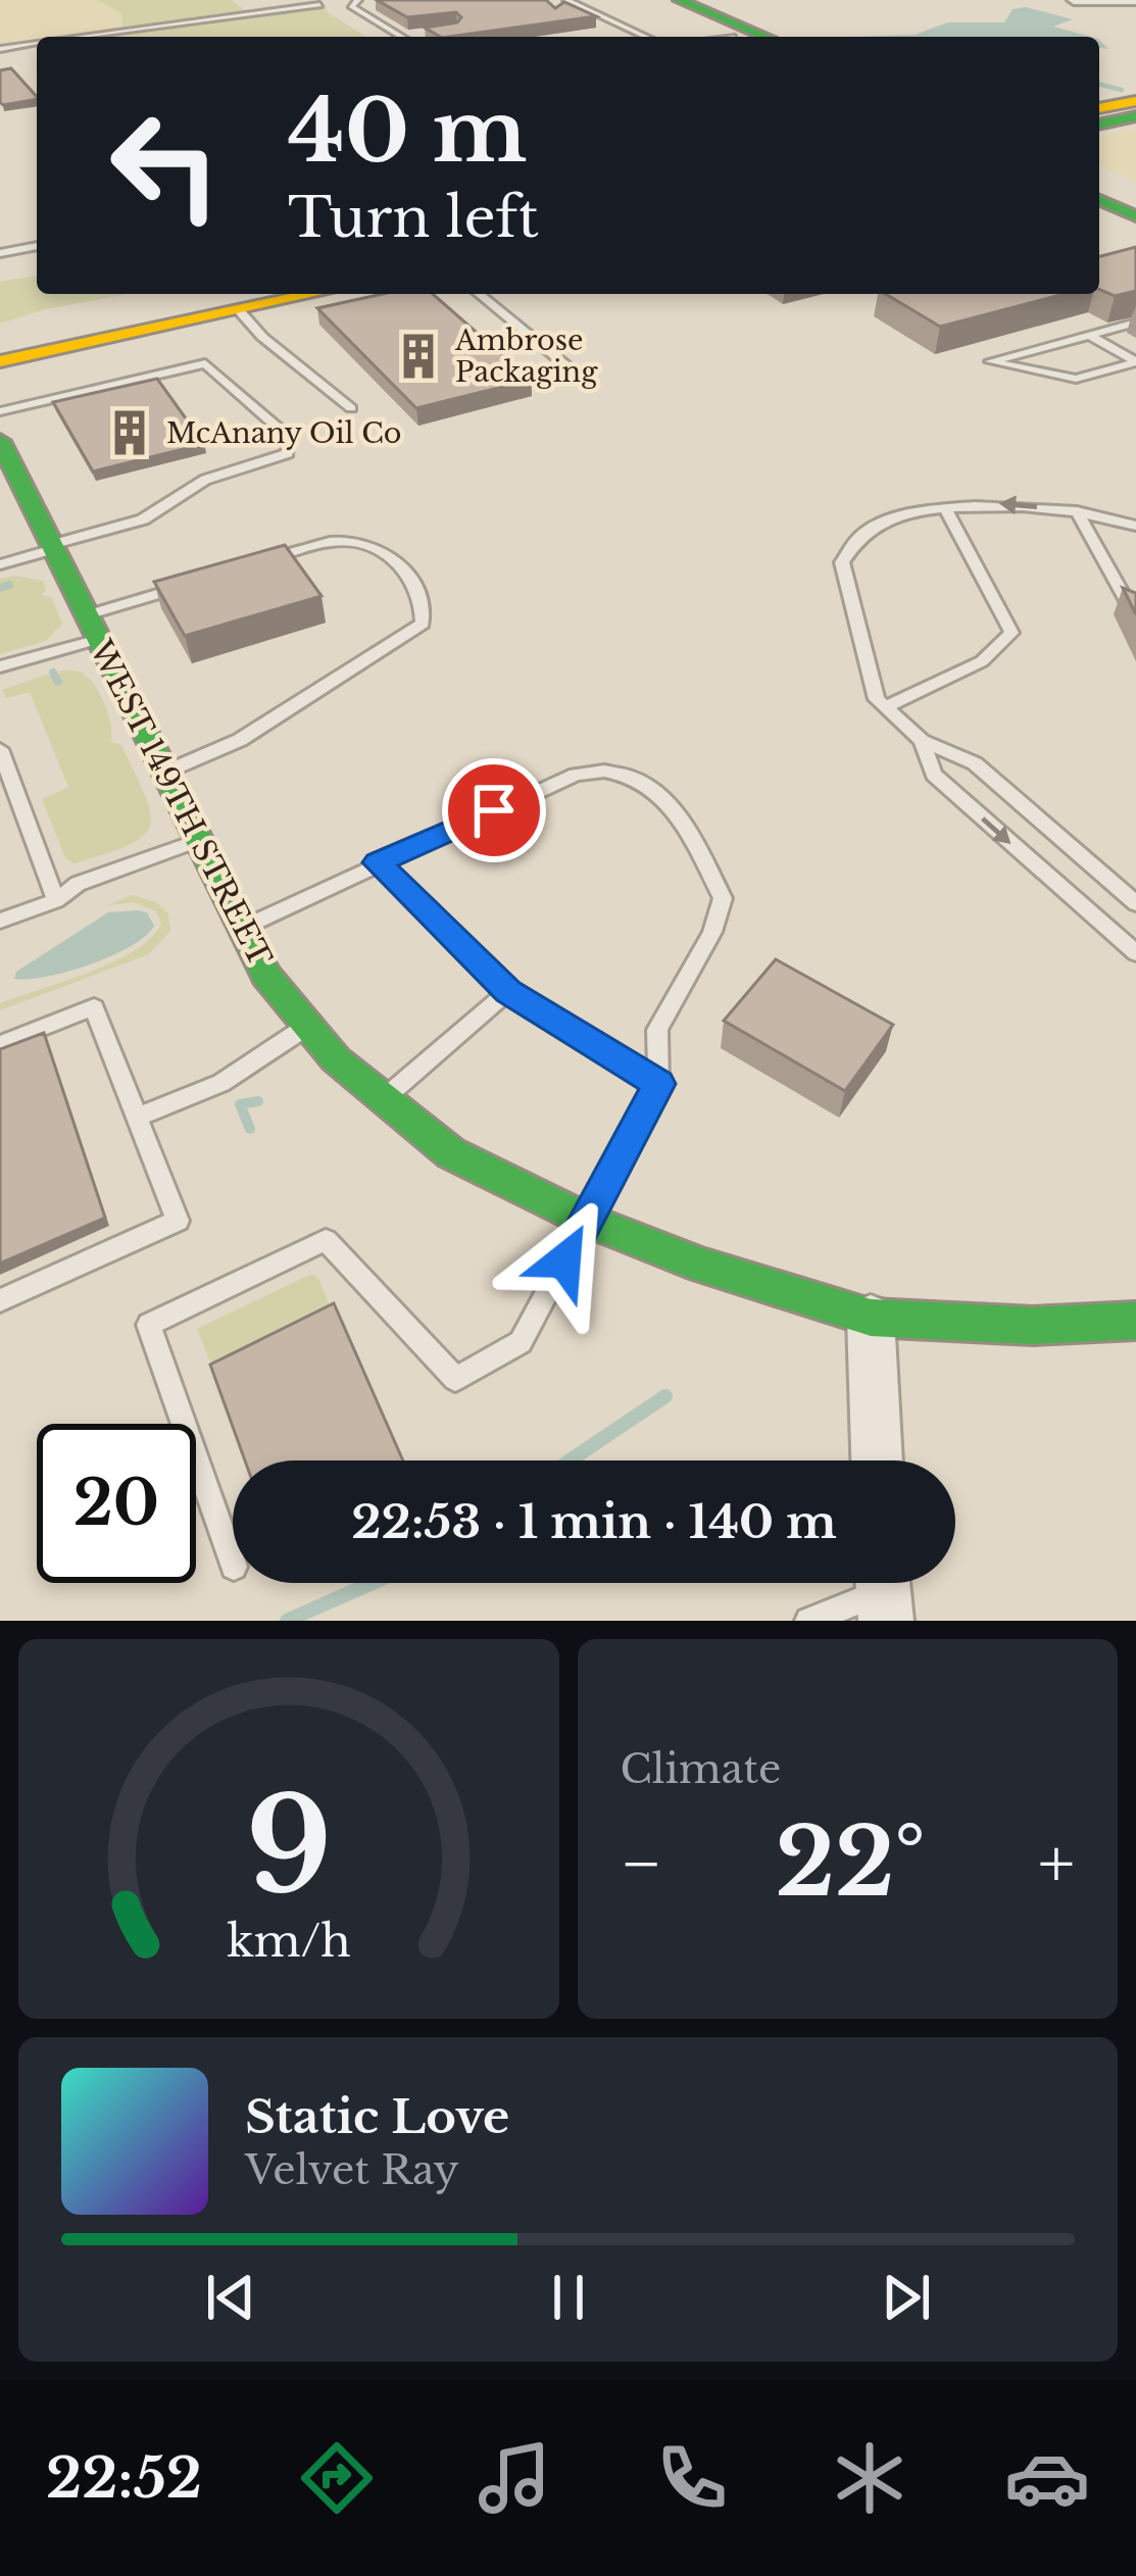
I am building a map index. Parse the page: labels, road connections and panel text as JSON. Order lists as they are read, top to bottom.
{
  "streets": {
    "main road": ["WEST 149TH STREET"]
  },
  "places": {
    "building": ["Ambrose Packaging", "McAnany Oil Co"]
  },
  "page": {
    "turn": ["40 m", "Turn left"],
    "limit": "20",
    "trip": "22:53 · 1 min · 140 m",
    "tile": "Climate",
    "heat": ["−", "22°", "+"],
    "song": ["Static Love", "Velvet Ray"],
    "tabs": "22:52",
    "gauge": ["9", "km/h"]
  }
}
